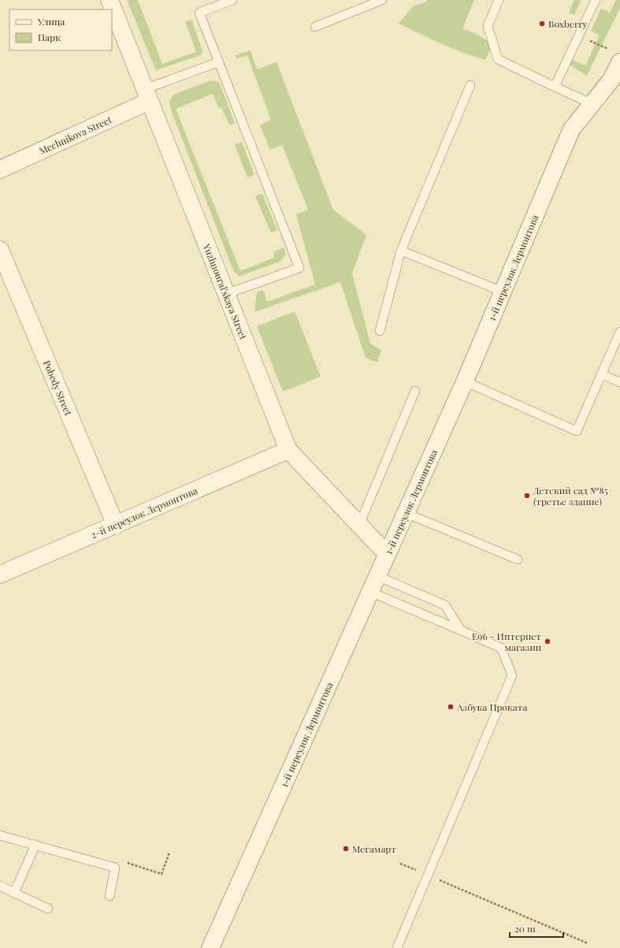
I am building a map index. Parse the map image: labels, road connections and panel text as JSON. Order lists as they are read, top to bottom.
{
  "streets": {
    "street": [
      "Mechnikova Street",
      "1-й переулок Лермонтова",
      "Yuzhnoural'skaya Street",
      "Pobedy Street",
      "2-й переулок Лермонтова"
    ]
  },
  "crossings": [
    ["Mechnikova Street", "Yuzhnoural'skaya Street"],
    ["1-й переулок Лермонтова", "Yuzhnoural'skaya Street"],
    ["Yuzhnoural'skaya Street", "2-й переулок Лермонтова"],
    ["Pobedy Street", "2-й переулок Лермонтова"]
  ],
  "places": [
    "Boxberry",
    "Детский сад №85 (третье здание)",
    "Е96 - Интернет магазин",
    "Азбука Проката",
    "Мегамарт"
  ],
  "legend": ["Улица", "Парк"],
  "scale_bar": "20 m"
}
